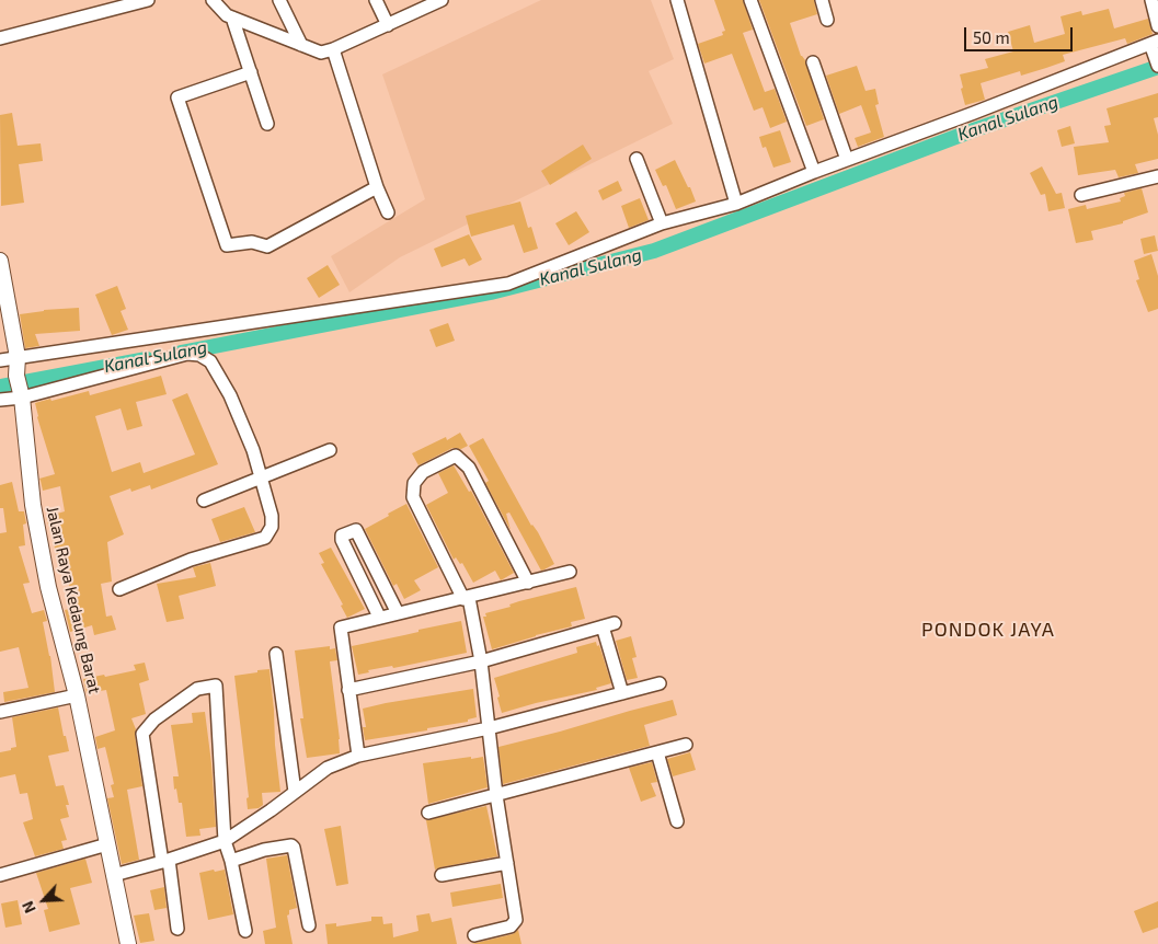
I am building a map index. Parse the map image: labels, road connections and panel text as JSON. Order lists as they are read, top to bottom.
{
  "streets": {
    "street": ["Jalan Raya Kedaung Barat"]
  },
  "districts": ["PONDOK JAYA"],
  "water": ["Kanal Sulang"],
  "scale_bar": "50 m",
  "north": "bottom left"
}
